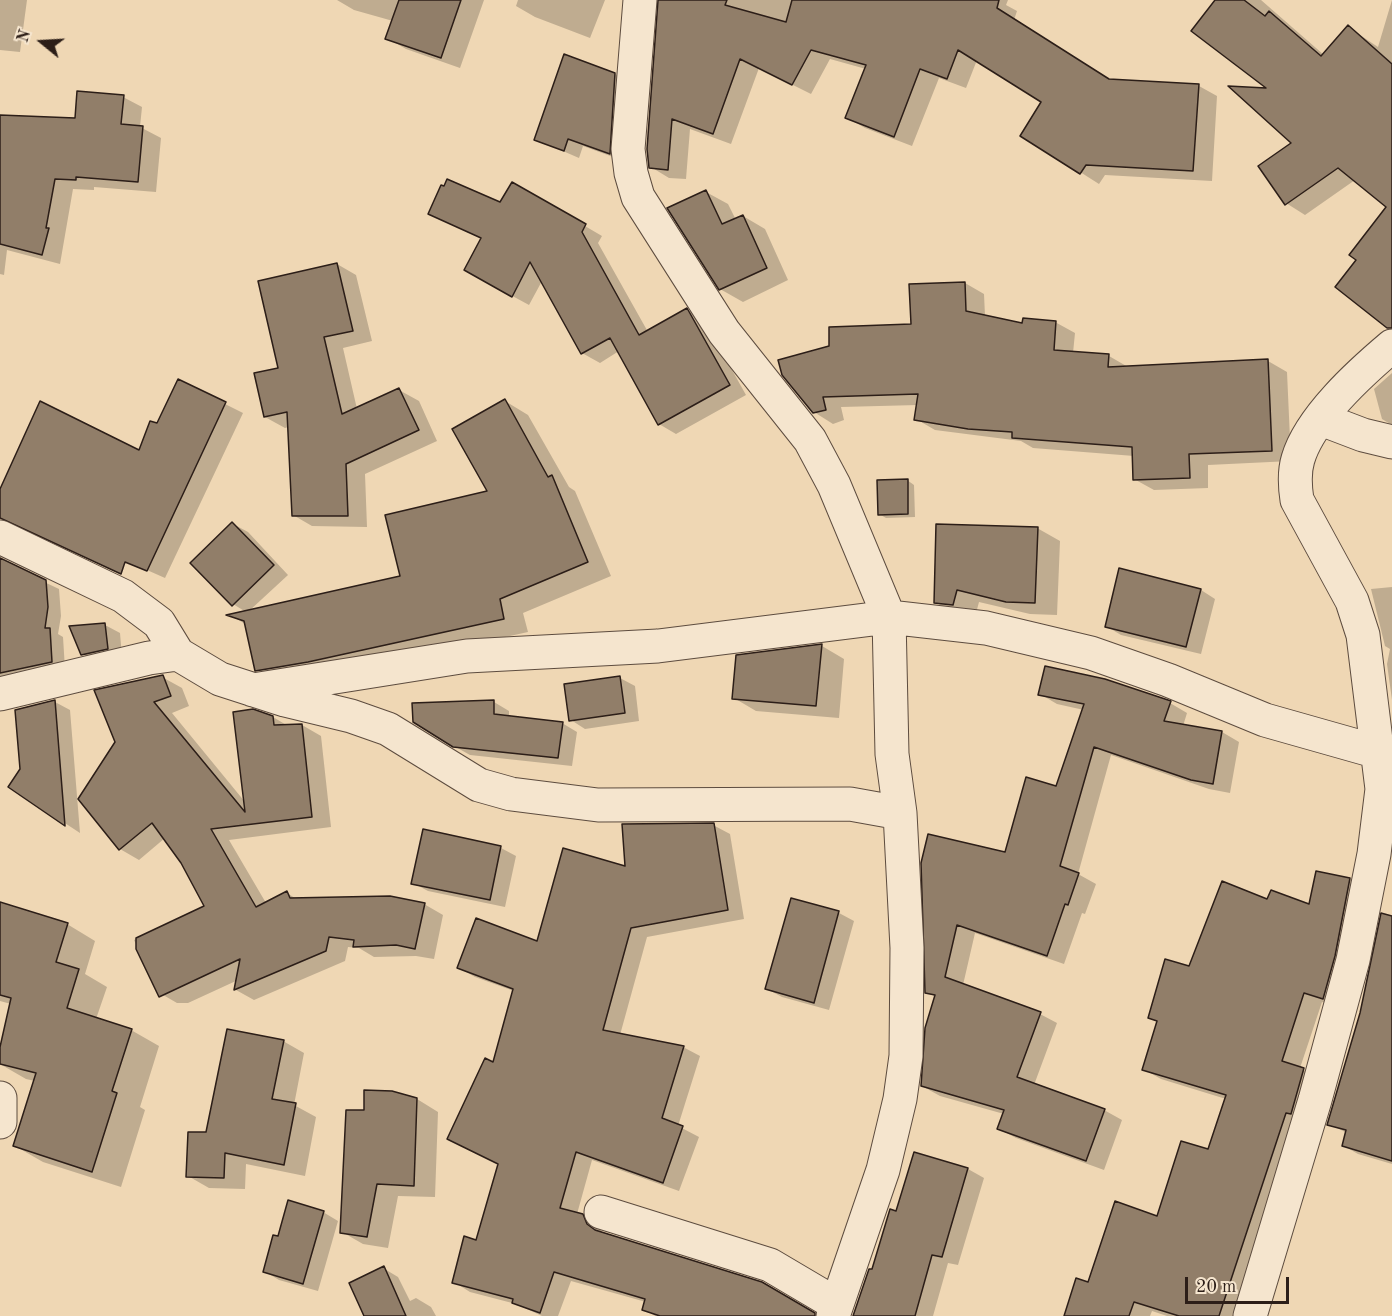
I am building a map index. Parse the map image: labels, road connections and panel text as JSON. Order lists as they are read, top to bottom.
{
  "scale_bar": "20 m",
  "north": "left"
}
